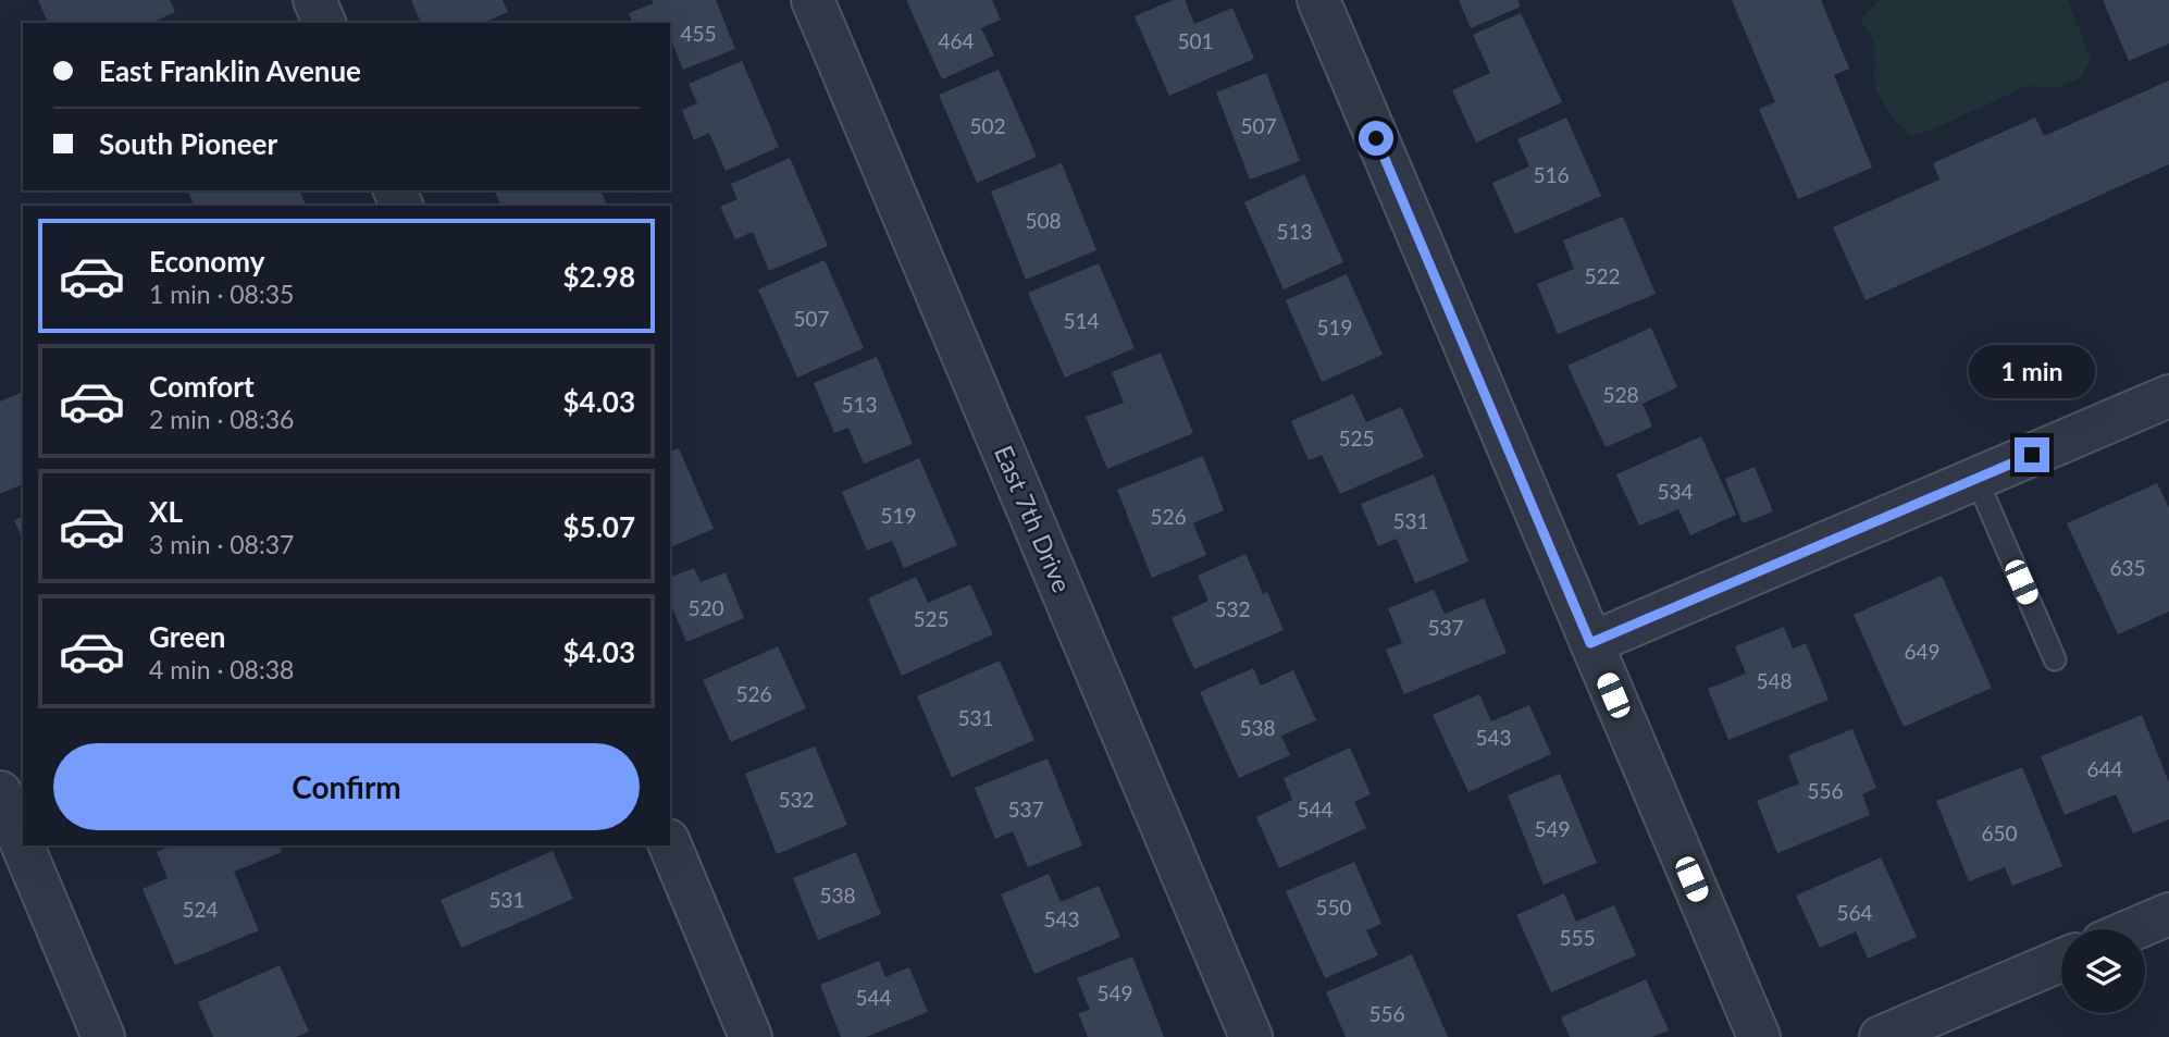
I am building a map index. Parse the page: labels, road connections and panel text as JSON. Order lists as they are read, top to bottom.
{
  "streets": {
    "street": ["East 7th Drive"]
  },
  "house_numbers": [
    "455",
    "464",
    "501",
    "502",
    "507",
    "516",
    "508",
    "513",
    "522",
    "507",
    "514",
    "519",
    "528",
    "513",
    "525",
    "534",
    "519",
    "526",
    "531",
    "635",
    "520",
    "532",
    "525",
    "537",
    "649",
    "548",
    "526",
    "531",
    "538",
    "543",
    "644",
    "556",
    "532",
    "537",
    "544",
    "549",
    "650",
    "538",
    "531",
    "550",
    "524",
    "564",
    "543",
    "555",
    "549",
    "544",
    "556"
  ],
  "page": {
    "banner": ["East Franklin Avenue", "South Pioneer"],
    "list": [
      {
        "name": "Economy",
        "note": "1 min · 08:35",
        "value": "$2.98"
      },
      {
        "name": "Comfort",
        "note": "2 min · 08:36",
        "value": "$4.03"
      },
      {
        "name": "XL",
        "note": "3 min · 08:37",
        "value": "$5.07"
      },
      {
        "name": "Green",
        "note": "4 min · 08:38",
        "value": "$4.03"
      }
    ],
    "bubble": "1 min",
    "buttons": "Confirm"
  }
}
